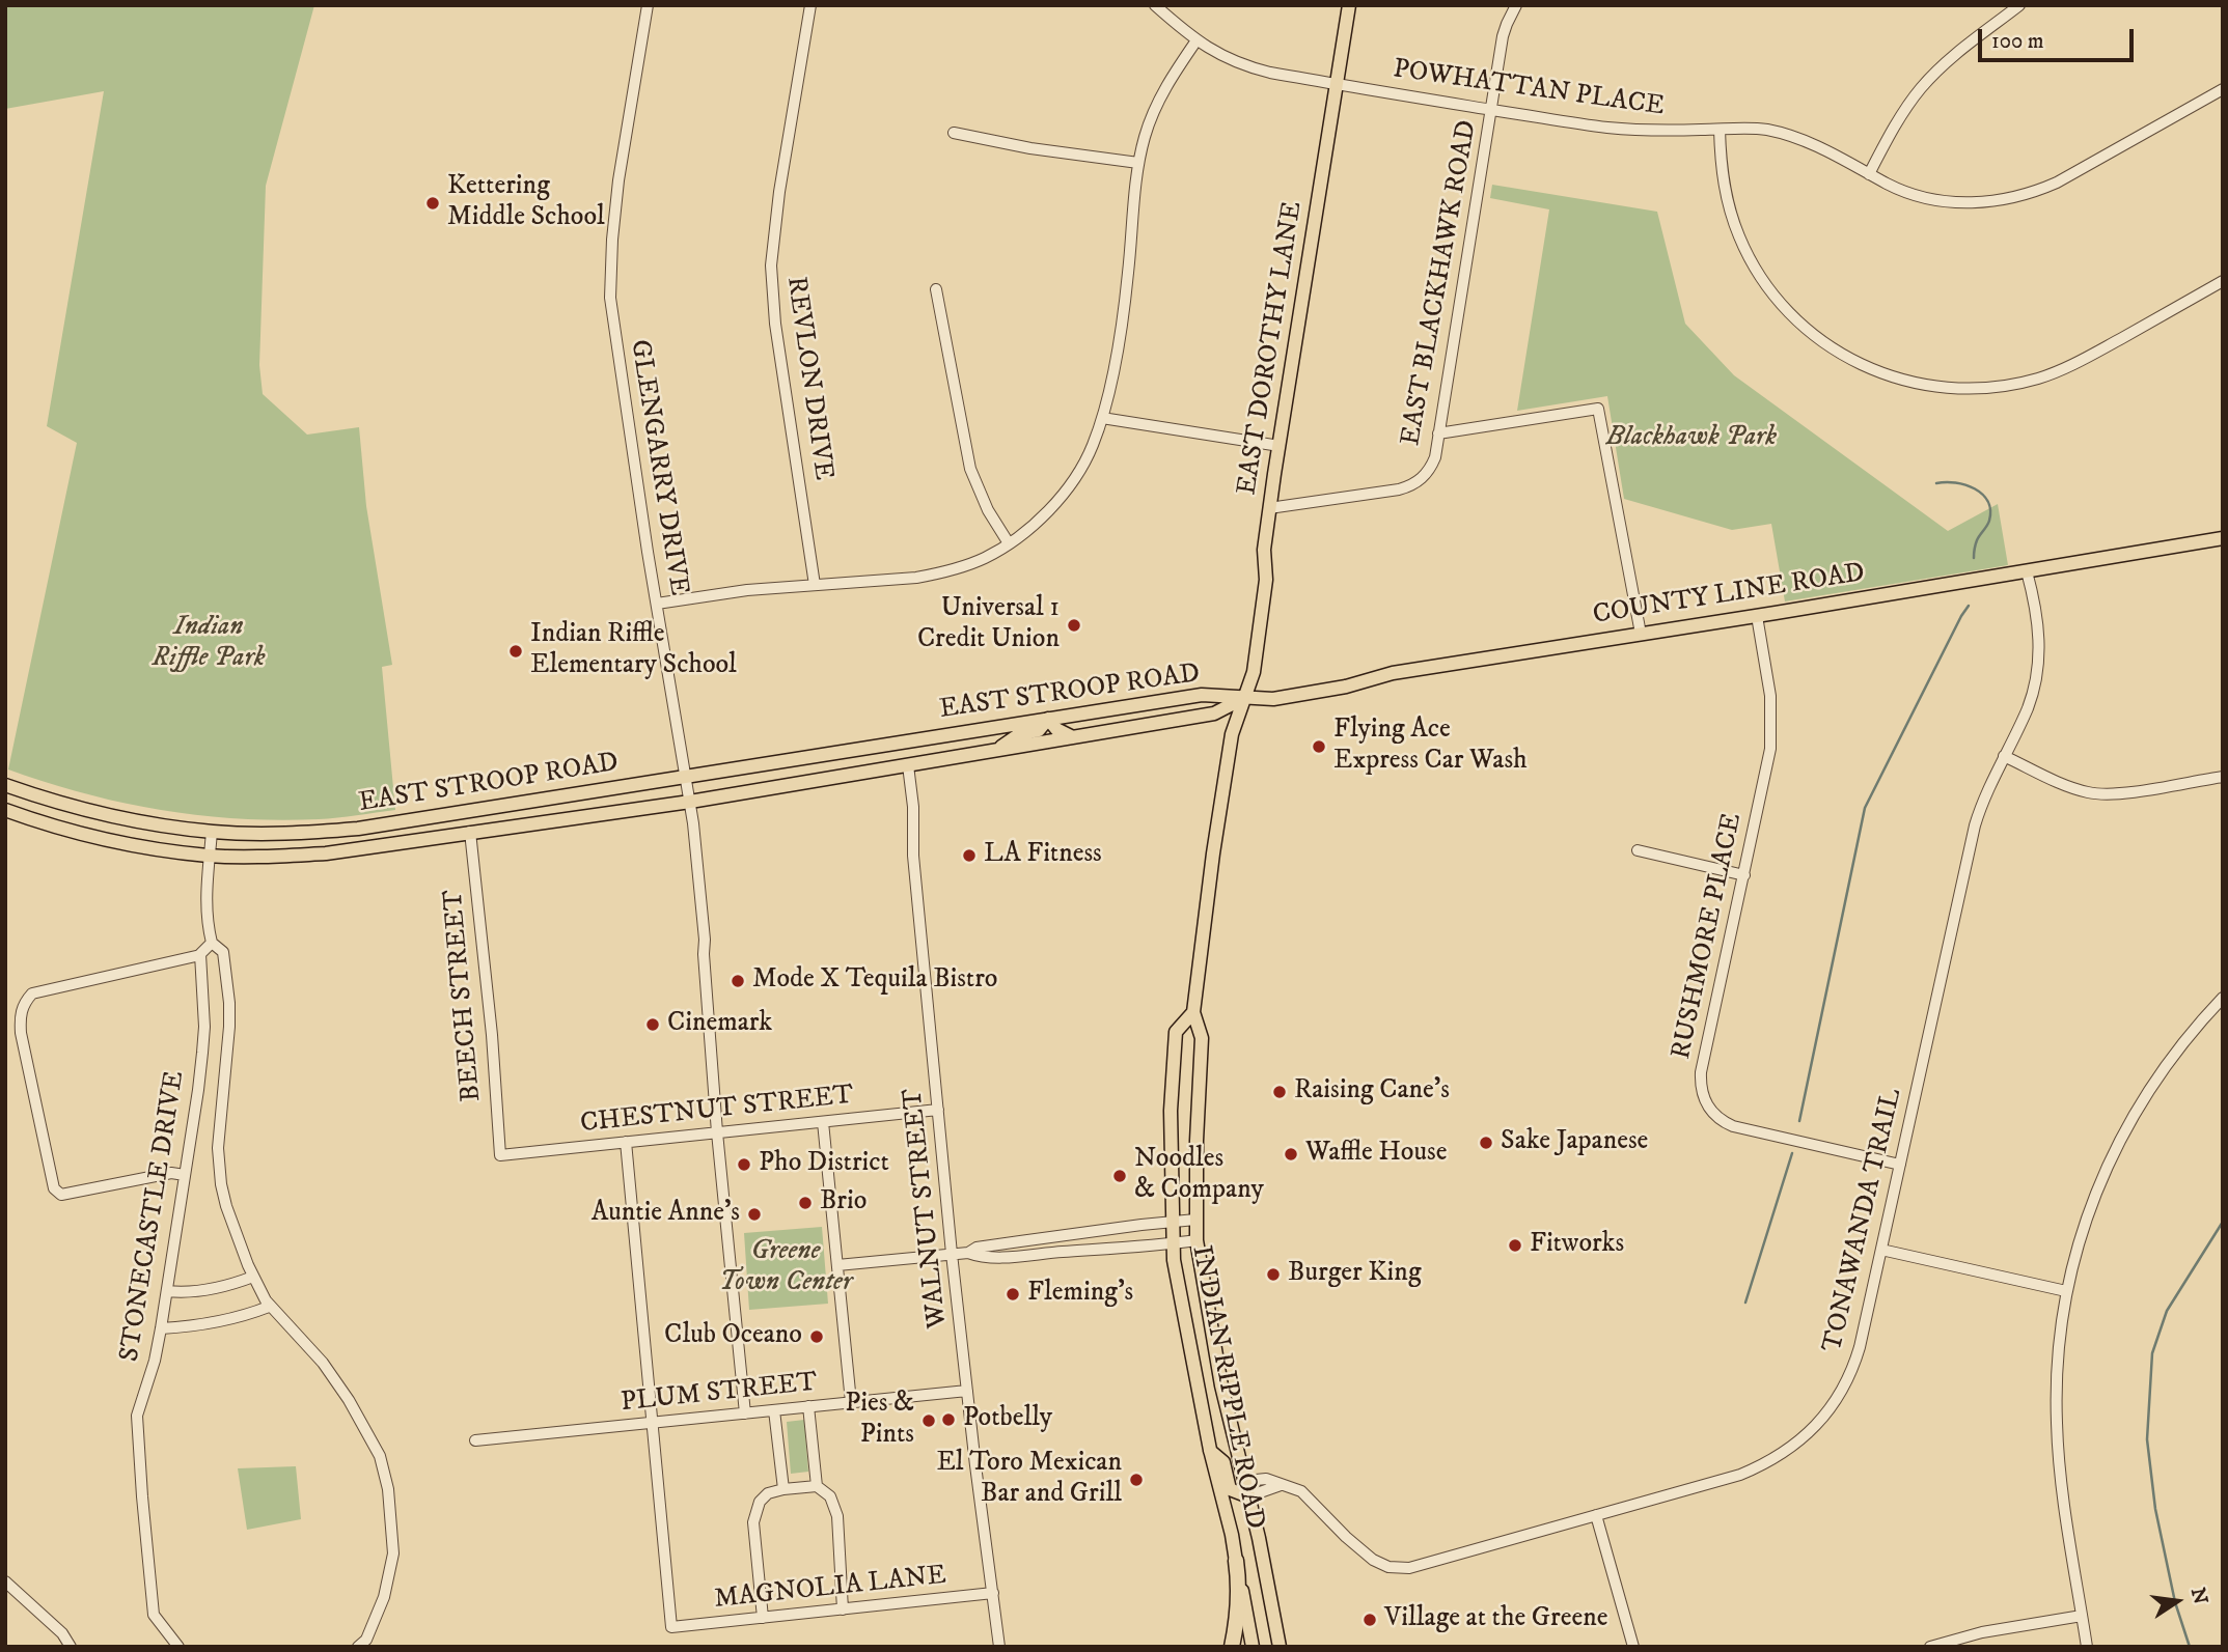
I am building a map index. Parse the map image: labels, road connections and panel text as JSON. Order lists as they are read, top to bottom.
{
  "streets": {
    "main road": [
      "EAST DOROTHY LANE",
      "COUNTY LINE ROAD",
      "EAST STROOP ROAD",
      "INDIAN RIPPLE ROAD"
    ],
    "street": [
      "POWHATTAN PLACE",
      "EAST BLACKHAWK ROAD",
      "REVLON DRIVE",
      "GLENGARRY DRIVE",
      "RUSHMORE PLACE",
      "BEECH STREET",
      "CHESTNUT STREET",
      "WALNUT STREET",
      "STONECASTLE DRIVE",
      "TONAWANDA TRAIL",
      "PLUM STREET",
      "MAGNOLIA LANE"
    ]
  },
  "crossings": [
    ["POWHATTAN PLACE", "EAST BLACKHAWK ROAD"],
    ["POWHATTAN PLACE", "EAST DOROTHY LANE"],
    ["EAST BLACKHAWK ROAD", "EAST DOROTHY LANE"],
    ["EAST DOROTHY LANE", "COUNTY LINE ROAD"],
    ["EAST DOROTHY LANE", "EAST STROOP ROAD"],
    ["EAST DOROTHY LANE", "INDIAN RIPPLE ROAD"],
    ["GLENGARRY DRIVE", "EAST STROOP ROAD"],
    ["GLENGARRY DRIVE", "CHESTNUT STREET"],
    ["GLENGARRY DRIVE", "PLUM STREET"],
    ["COUNTY LINE ROAD", "EAST STROOP ROAD"],
    ["COUNTY LINE ROAD", "RUSHMORE PLACE"],
    ["COUNTY LINE ROAD", "TONAWANDA TRAIL"],
    ["COUNTY LINE ROAD", "INDIAN RIPPLE ROAD"],
    ["EAST STROOP ROAD", "BEECH STREET"],
    ["EAST STROOP ROAD", "WALNUT STREET"],
    ["EAST STROOP ROAD", "INDIAN RIPPLE ROAD"],
    ["RUSHMORE PLACE", "TONAWANDA TRAIL"],
    ["BEECH STREET", "CHESTNUT STREET"],
    ["CHESTNUT STREET", "WALNUT STREET"],
    ["WALNUT STREET", "PLUM STREET"],
    ["WALNUT STREET", "MAGNOLIA LANE"],
    ["TONAWANDA TRAIL", "INDIAN RIPPLE ROAD"],
    ["PLUM STREET", "MAGNOLIA LANE"]
  ],
  "parks": ["Blackhawk Park", "Indian Riffle Park", "Greene Town Center"],
  "places": [
    "Kettering Middle School",
    "Universal 1 Credit Union",
    "Indian Riffle Elementary School",
    "Flying Ace Express Car Wash",
    "LA Fitness",
    "Mode X Tequila Bistro",
    "Cinemark",
    "Raising Cane's",
    "Sake Japanese",
    "Waffle House",
    "Pho District",
    "Noodles & Company",
    "Brio",
    "Auntie Anne's",
    "Fitworks",
    "Burger King",
    "Fleming's",
    "Club Oceano",
    "Potbelly",
    "Pies & Pints",
    "El Toro Mexican Bar and Grill",
    "Village at the Greene"
  ],
  "scale_bar": "100 m",
  "north": "right"
}
